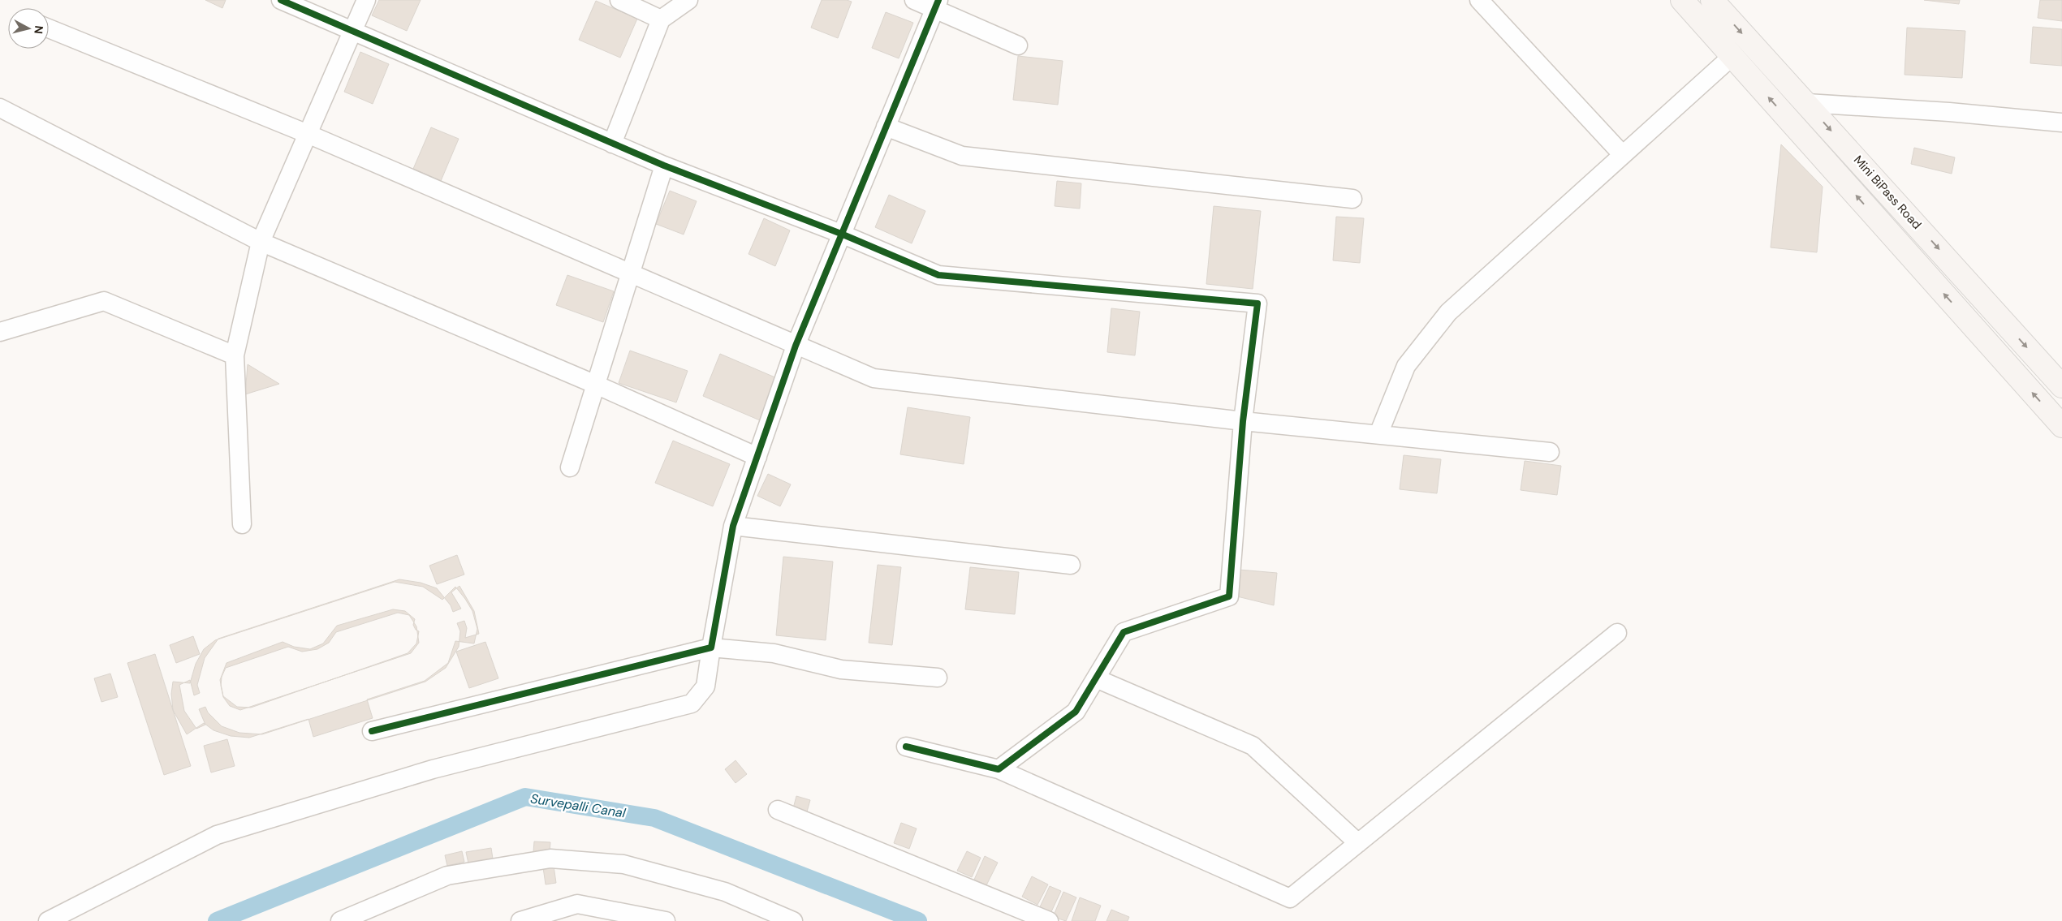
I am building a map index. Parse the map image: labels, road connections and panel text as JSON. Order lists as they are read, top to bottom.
{
  "streets": {
    "main road": ["Mini BiPass Road"]
  },
  "water": ["Survepalli Canal"],
  "north": "right"
}
